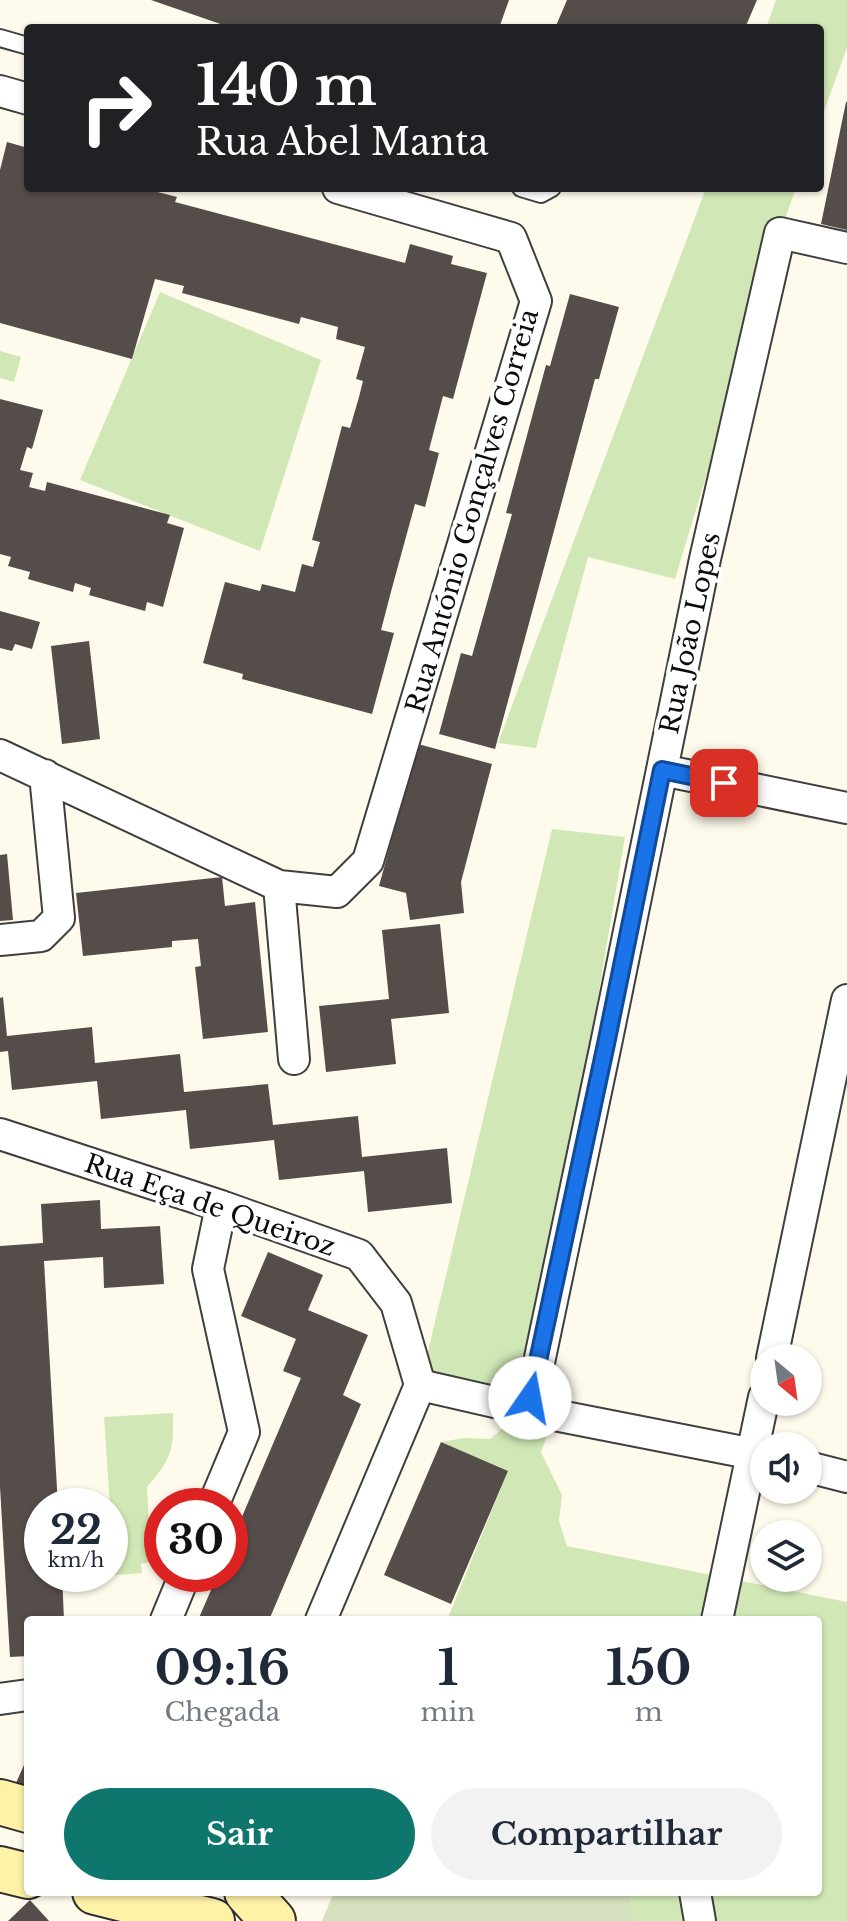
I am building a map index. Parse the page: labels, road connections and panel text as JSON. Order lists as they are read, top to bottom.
{
  "streets": {
    "street": ["Rua António Gonçalves Correia", "Rua João Lopes", "Rua Eça de Queiroz"]
  },
  "north": "bottom right",
  "page": {
    "turn": ["140 m", "Rua Abel Manta"],
    "speed": "22 km/h",
    "limit": "30",
    "eta": [
      "09:16",
      "Chegada",
      "1",
      "min",
      "150",
      "m"
    ],
    "buttons": ["Sair", "Compartilhar"]
  }
}
